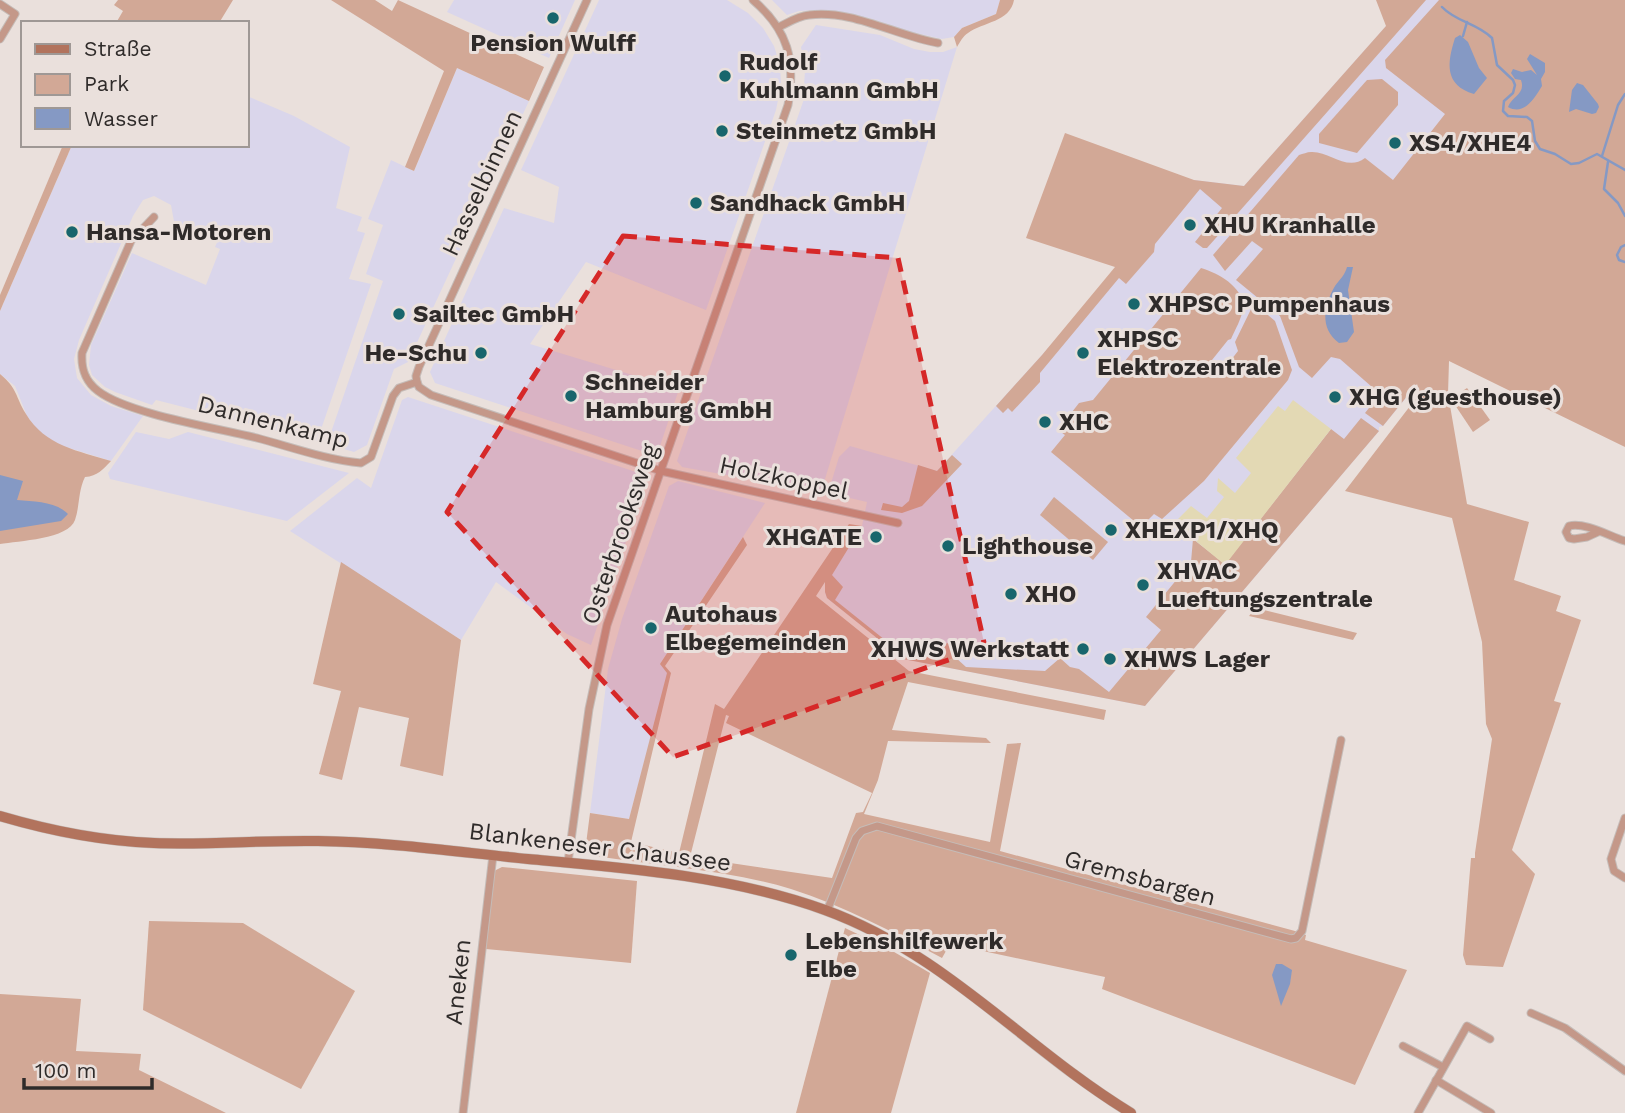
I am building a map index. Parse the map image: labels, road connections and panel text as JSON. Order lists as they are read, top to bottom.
{
  "streets": {
    "main road": ["Blankeneser Chaussee"],
    "street": [
      "Hasselbinnen",
      "Dannenkamp",
      "Holzkoppel",
      "Osterbrooksweg",
      "Gremsbargen",
      "Aneken"
    ]
  },
  "crossings": [
    ["Hasselbinnen", "Dannenkamp"],
    ["Holzkoppel", "Osterbrooksweg"],
    ["Osterbrooksweg", "Blankeneser Chaussee"],
    ["Blankeneser Chaussee", "Gremsbargen"],
    ["Blankeneser Chaussee", "Aneken"]
  ],
  "places": [
    "Pension Wulff",
    "Rudolf Kuhlmann GmbH",
    "Steinmetz GmbH",
    "XS4/XHE4",
    "Sandhack GmbH",
    "XHU Kranhalle",
    "Hansa-Motoren",
    "XHPSC Pumpenhaus",
    "Sailtec GmbH",
    "He-Schu",
    "XHPSC Elektrozentrale",
    "Schneider Hamburg GmbH",
    "XHG (guesthouse)",
    "XHC",
    "XHEXP1/XHQ",
    "XHGATE",
    "Lighthouse",
    "XHVAC Lueftungszentrale",
    "XHO",
    "Autohaus Elbegemeinden",
    "XHWS Werkstatt",
    "XHWS Lager",
    "Lebenshilfewerk Elbe"
  ],
  "legend": ["Straße", "Park", "Wasser"],
  "scale_bar": "100 m"
}
